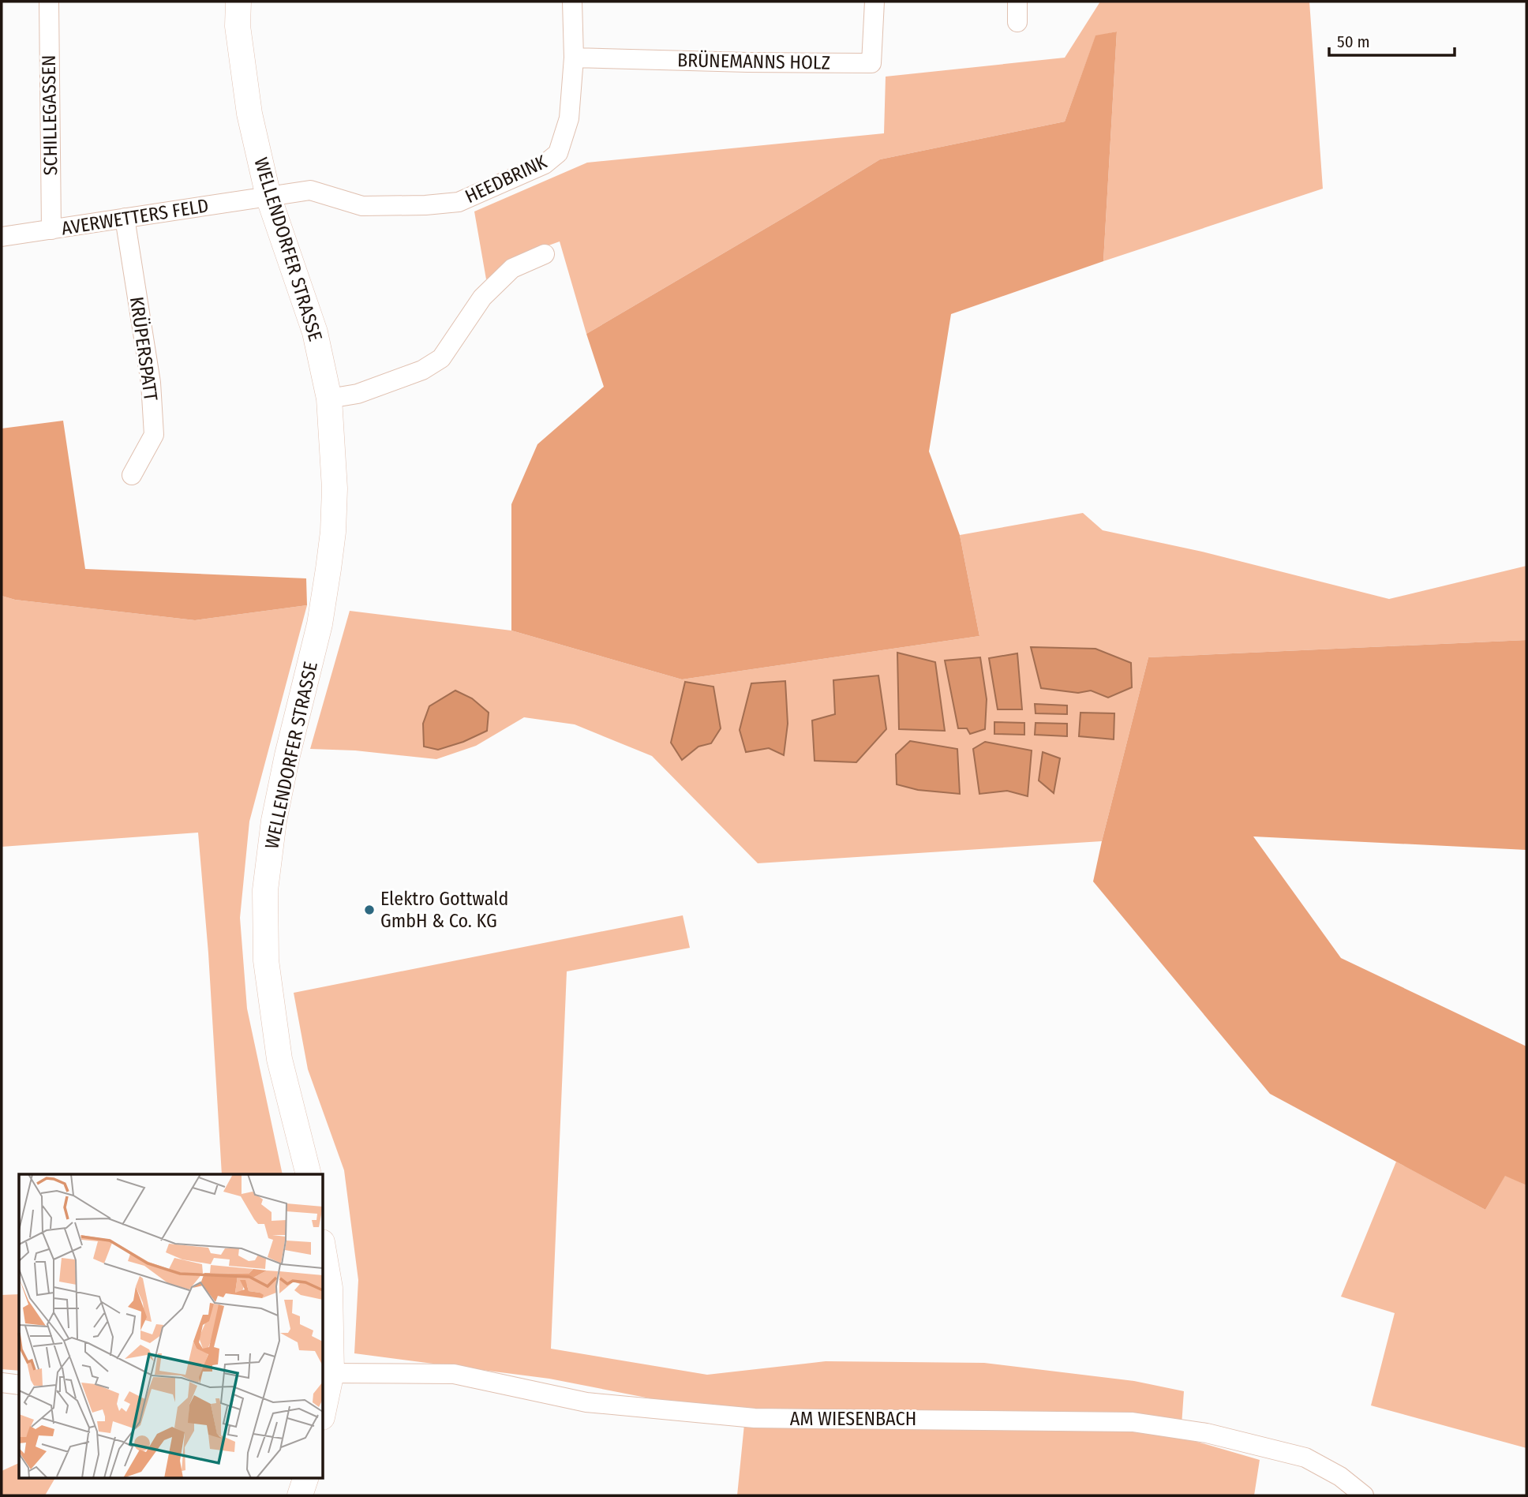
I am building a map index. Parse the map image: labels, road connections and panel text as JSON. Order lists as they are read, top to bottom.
{
  "streets": {
    "street": [
      "BRÜNEMANNS HOLZ",
      "SCHILLEGASSEN",
      "HEEDBRINK",
      "AVERWETTERS FELD",
      "WELLENDORFER STRASSE",
      "KRÜPERSPATT",
      "AM WIESENBACH"
    ]
  },
  "crossings": [
    ["BRÜNEMANNS HOLZ", "HEEDBRINK"],
    ["SCHILLEGASSEN", "AVERWETTERS FELD"],
    ["HEEDBRINK", "AVERWETTERS FELD"],
    ["HEEDBRINK", "WELLENDORFER STRASSE"],
    ["AVERWETTERS FELD", "WELLENDORFER STRASSE"],
    ["AVERWETTERS FELD", "KRÜPERSPATT"]
  ],
  "places": ["Elektro Gottwald GmbH & Co. KG"],
  "scale_bar": "50 m"
}
